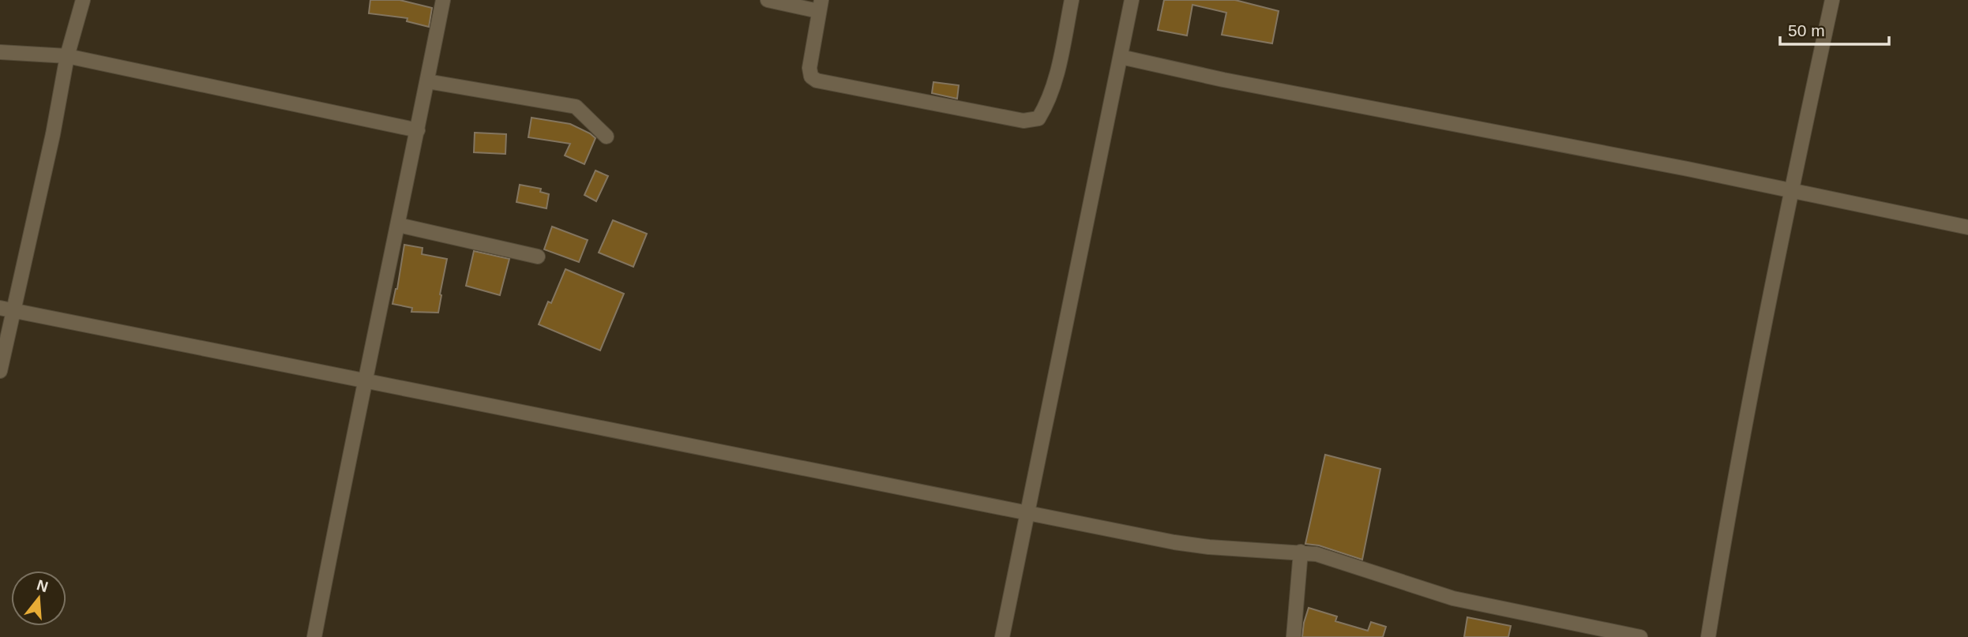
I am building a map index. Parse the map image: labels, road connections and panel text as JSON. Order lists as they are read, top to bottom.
{
  "scale_bar": "50 m",
  "north": "top"
}
